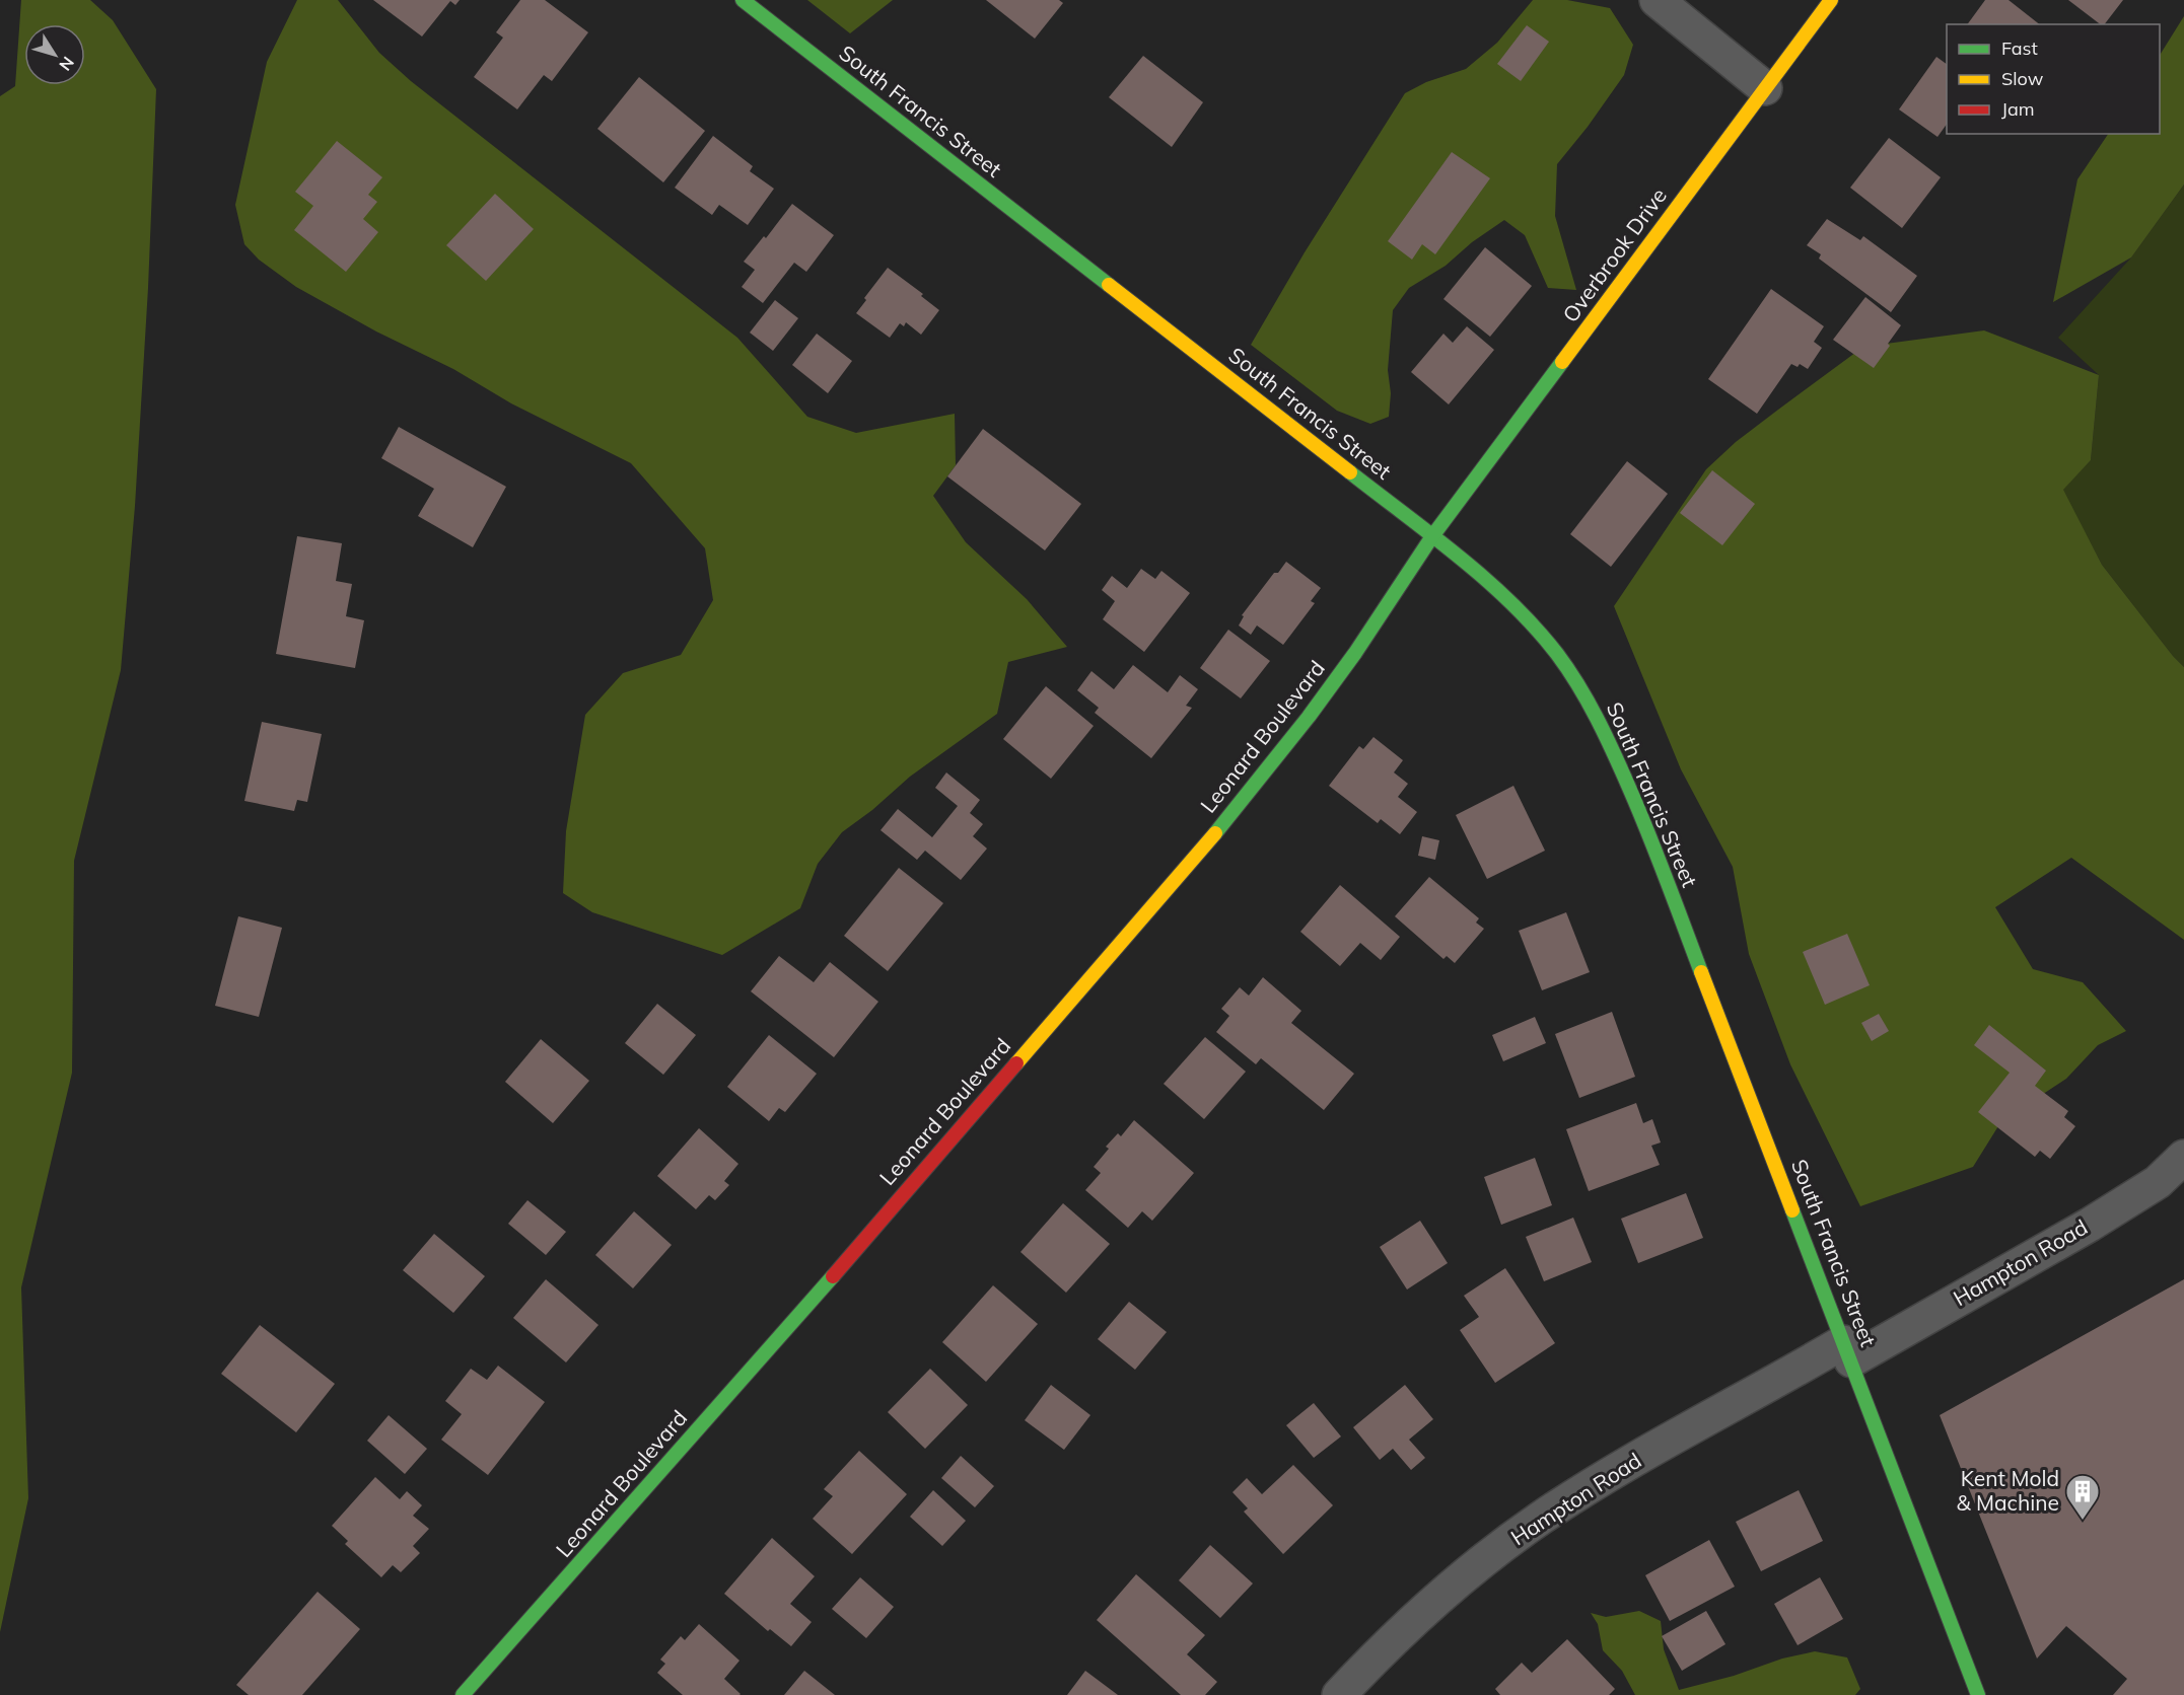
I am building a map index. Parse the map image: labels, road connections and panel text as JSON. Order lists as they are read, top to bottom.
{
  "streets": {
    "street": [
      "South Francis Street",
      "Overbrook Drive",
      "Leonard Boulevard",
      "Hampton Road"
    ]
  },
  "crossings": [
    ["South Francis Street", "Overbrook Drive"],
    ["South Francis Street", "Leonard Boulevard"],
    ["South Francis Street", "Hampton Road"],
    ["Overbrook Drive", "Leonard Boulevard"]
  ],
  "places": {
    "building": ["Kent Mold & Machine"]
  },
  "legend": ["Fast", "Slow", "Jam"],
  "north": "bottom right"
}
